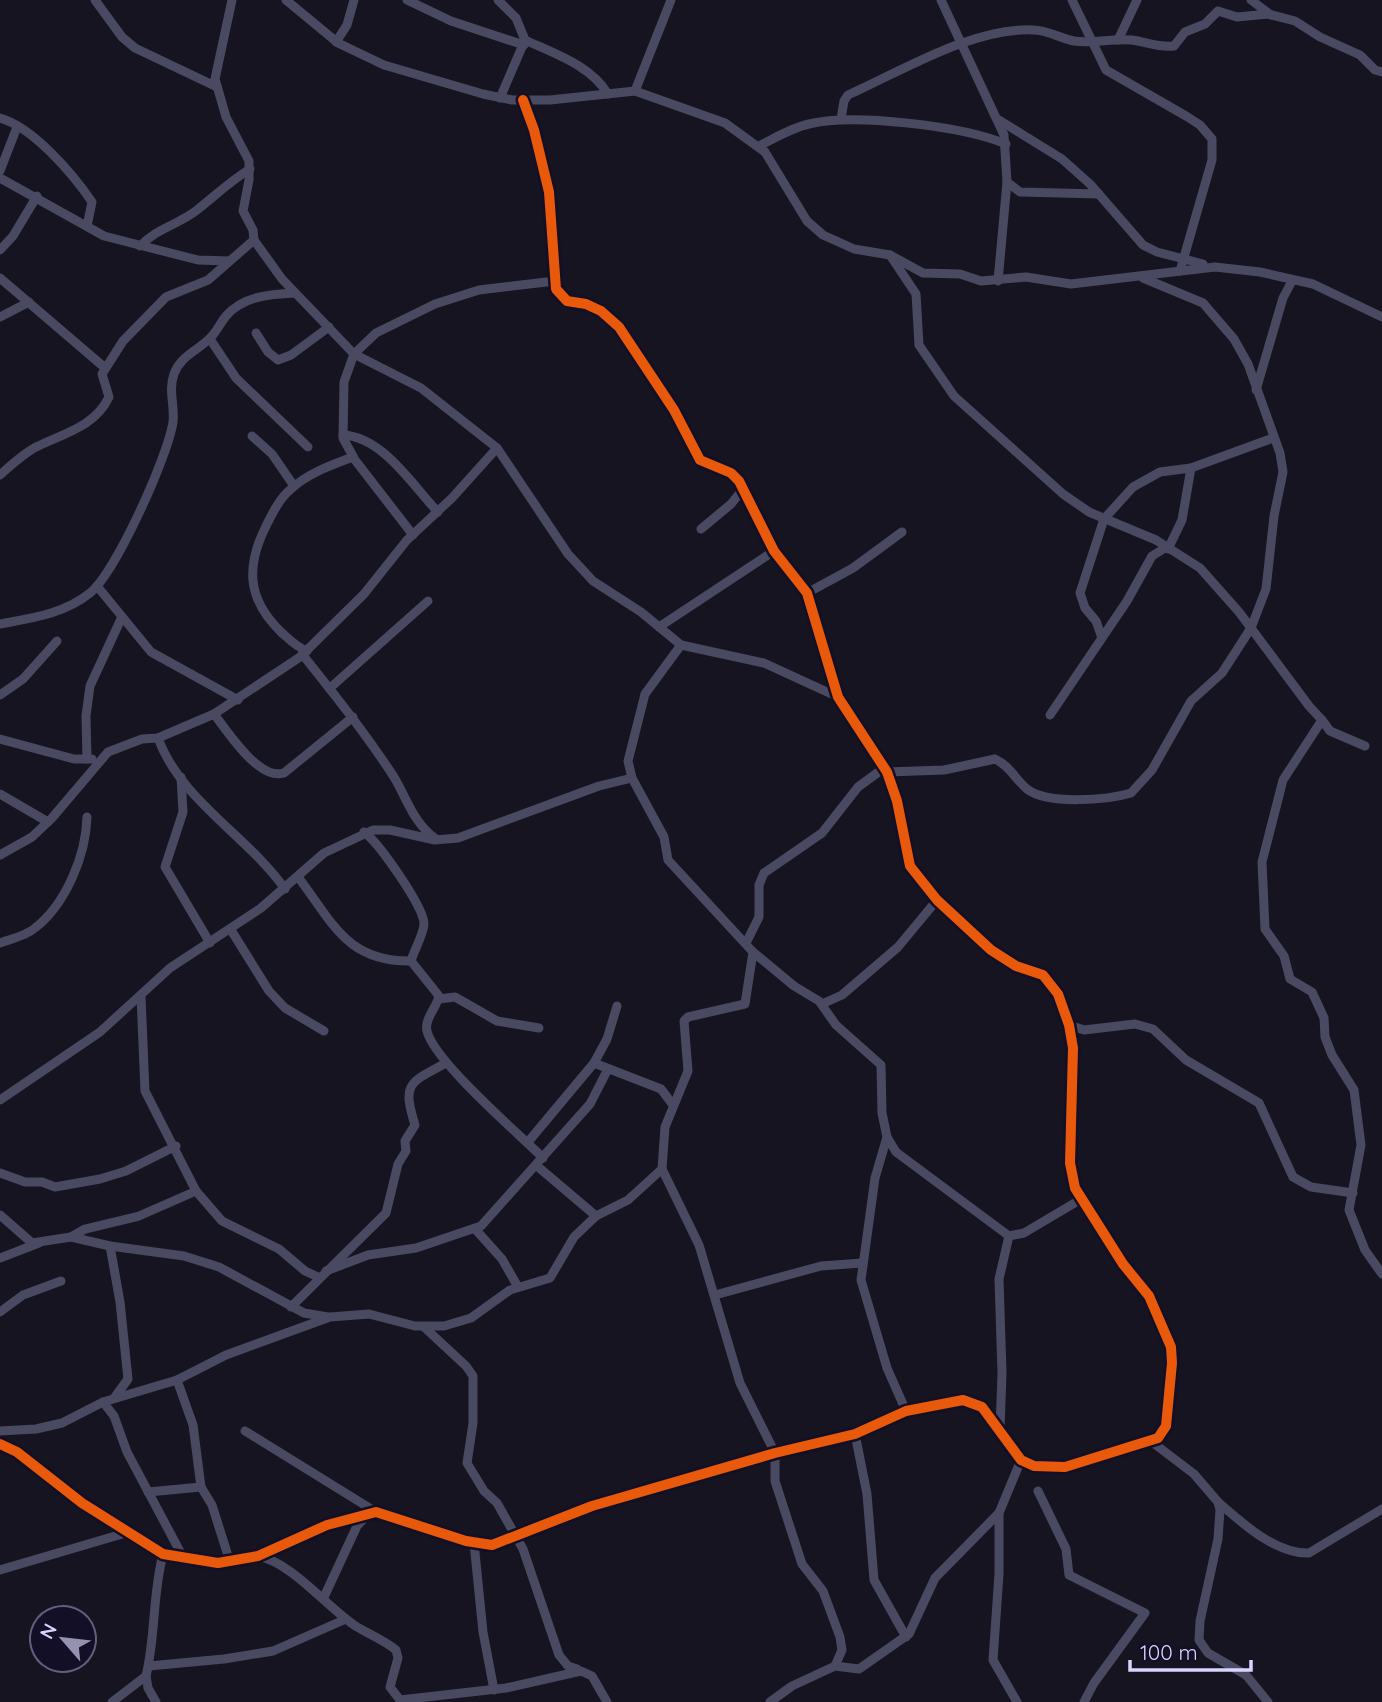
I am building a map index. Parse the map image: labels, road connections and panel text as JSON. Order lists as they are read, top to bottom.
{
  "scale_bar": "100 m",
  "north": "top left"
}
